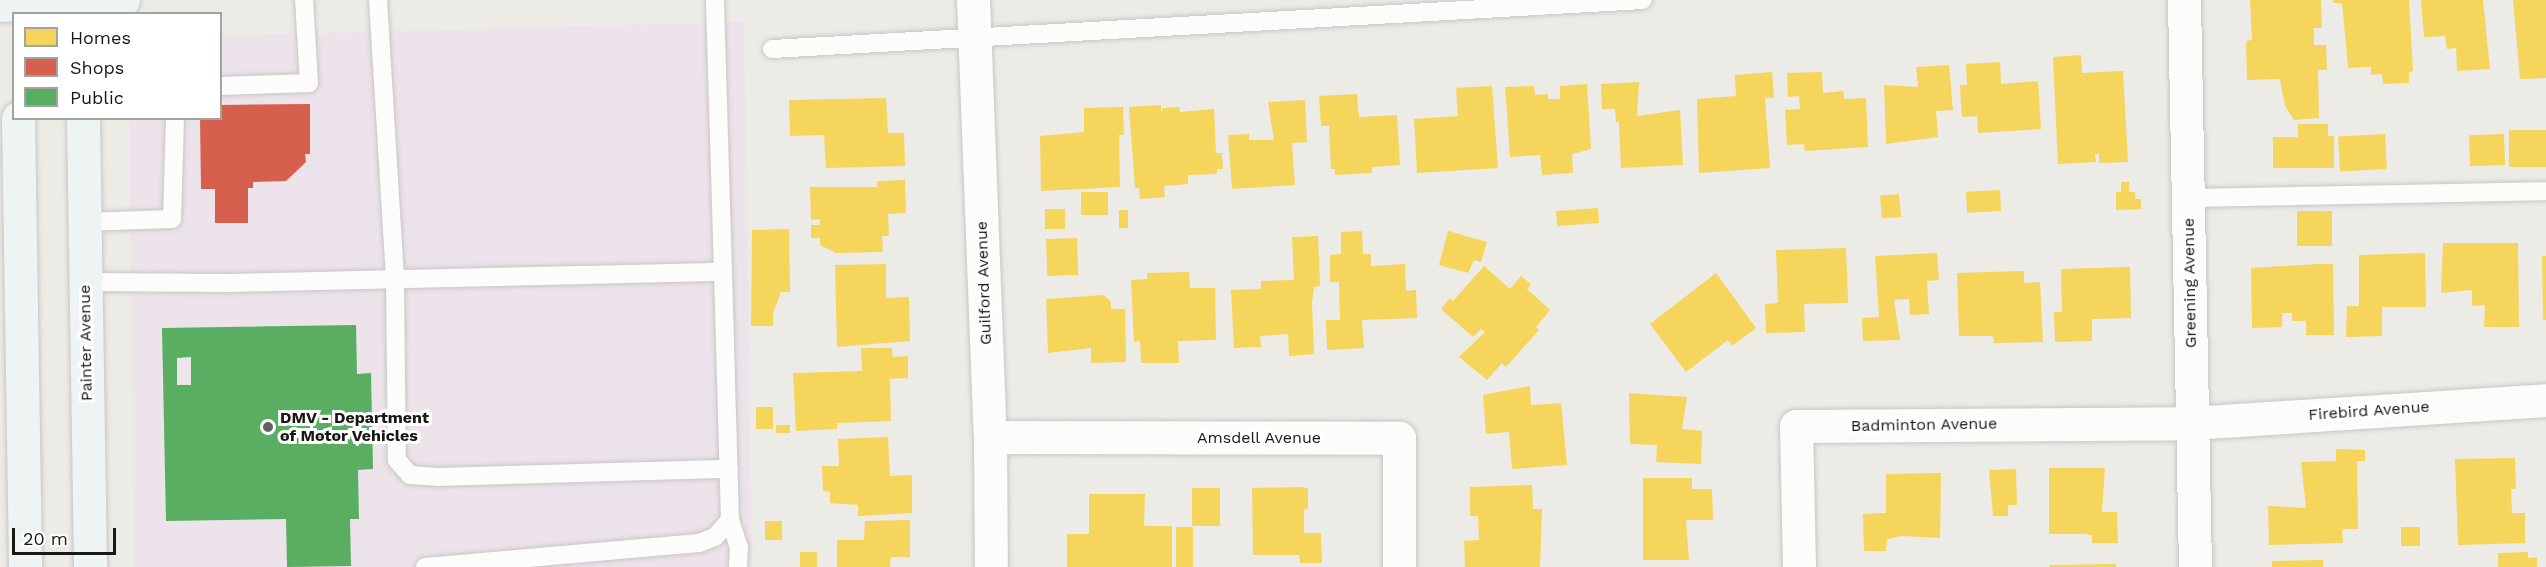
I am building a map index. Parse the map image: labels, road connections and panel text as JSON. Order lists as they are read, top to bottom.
{
  "streets": {
    "main road": ["Painter Avenue"],
    "street": [
      "Guilford Avenue",
      "Greening Avenue",
      "Firebird Avenue",
      "Badminton Avenue",
      "Amsdell Avenue"
    ]
  },
  "crossings": [
    ["Guilford Avenue", "Amsdell Avenue"],
    ["Greening Avenue", "Firebird Avenue"],
    ["Greening Avenue", "Badminton Avenue"],
    ["Firebird Avenue", "Badminton Avenue"]
  ],
  "places": ["DMV - Department of Motor Vehicles"],
  "legend": ["Homes", "Shops", "Public"],
  "scale_bar": "20 m"
}
